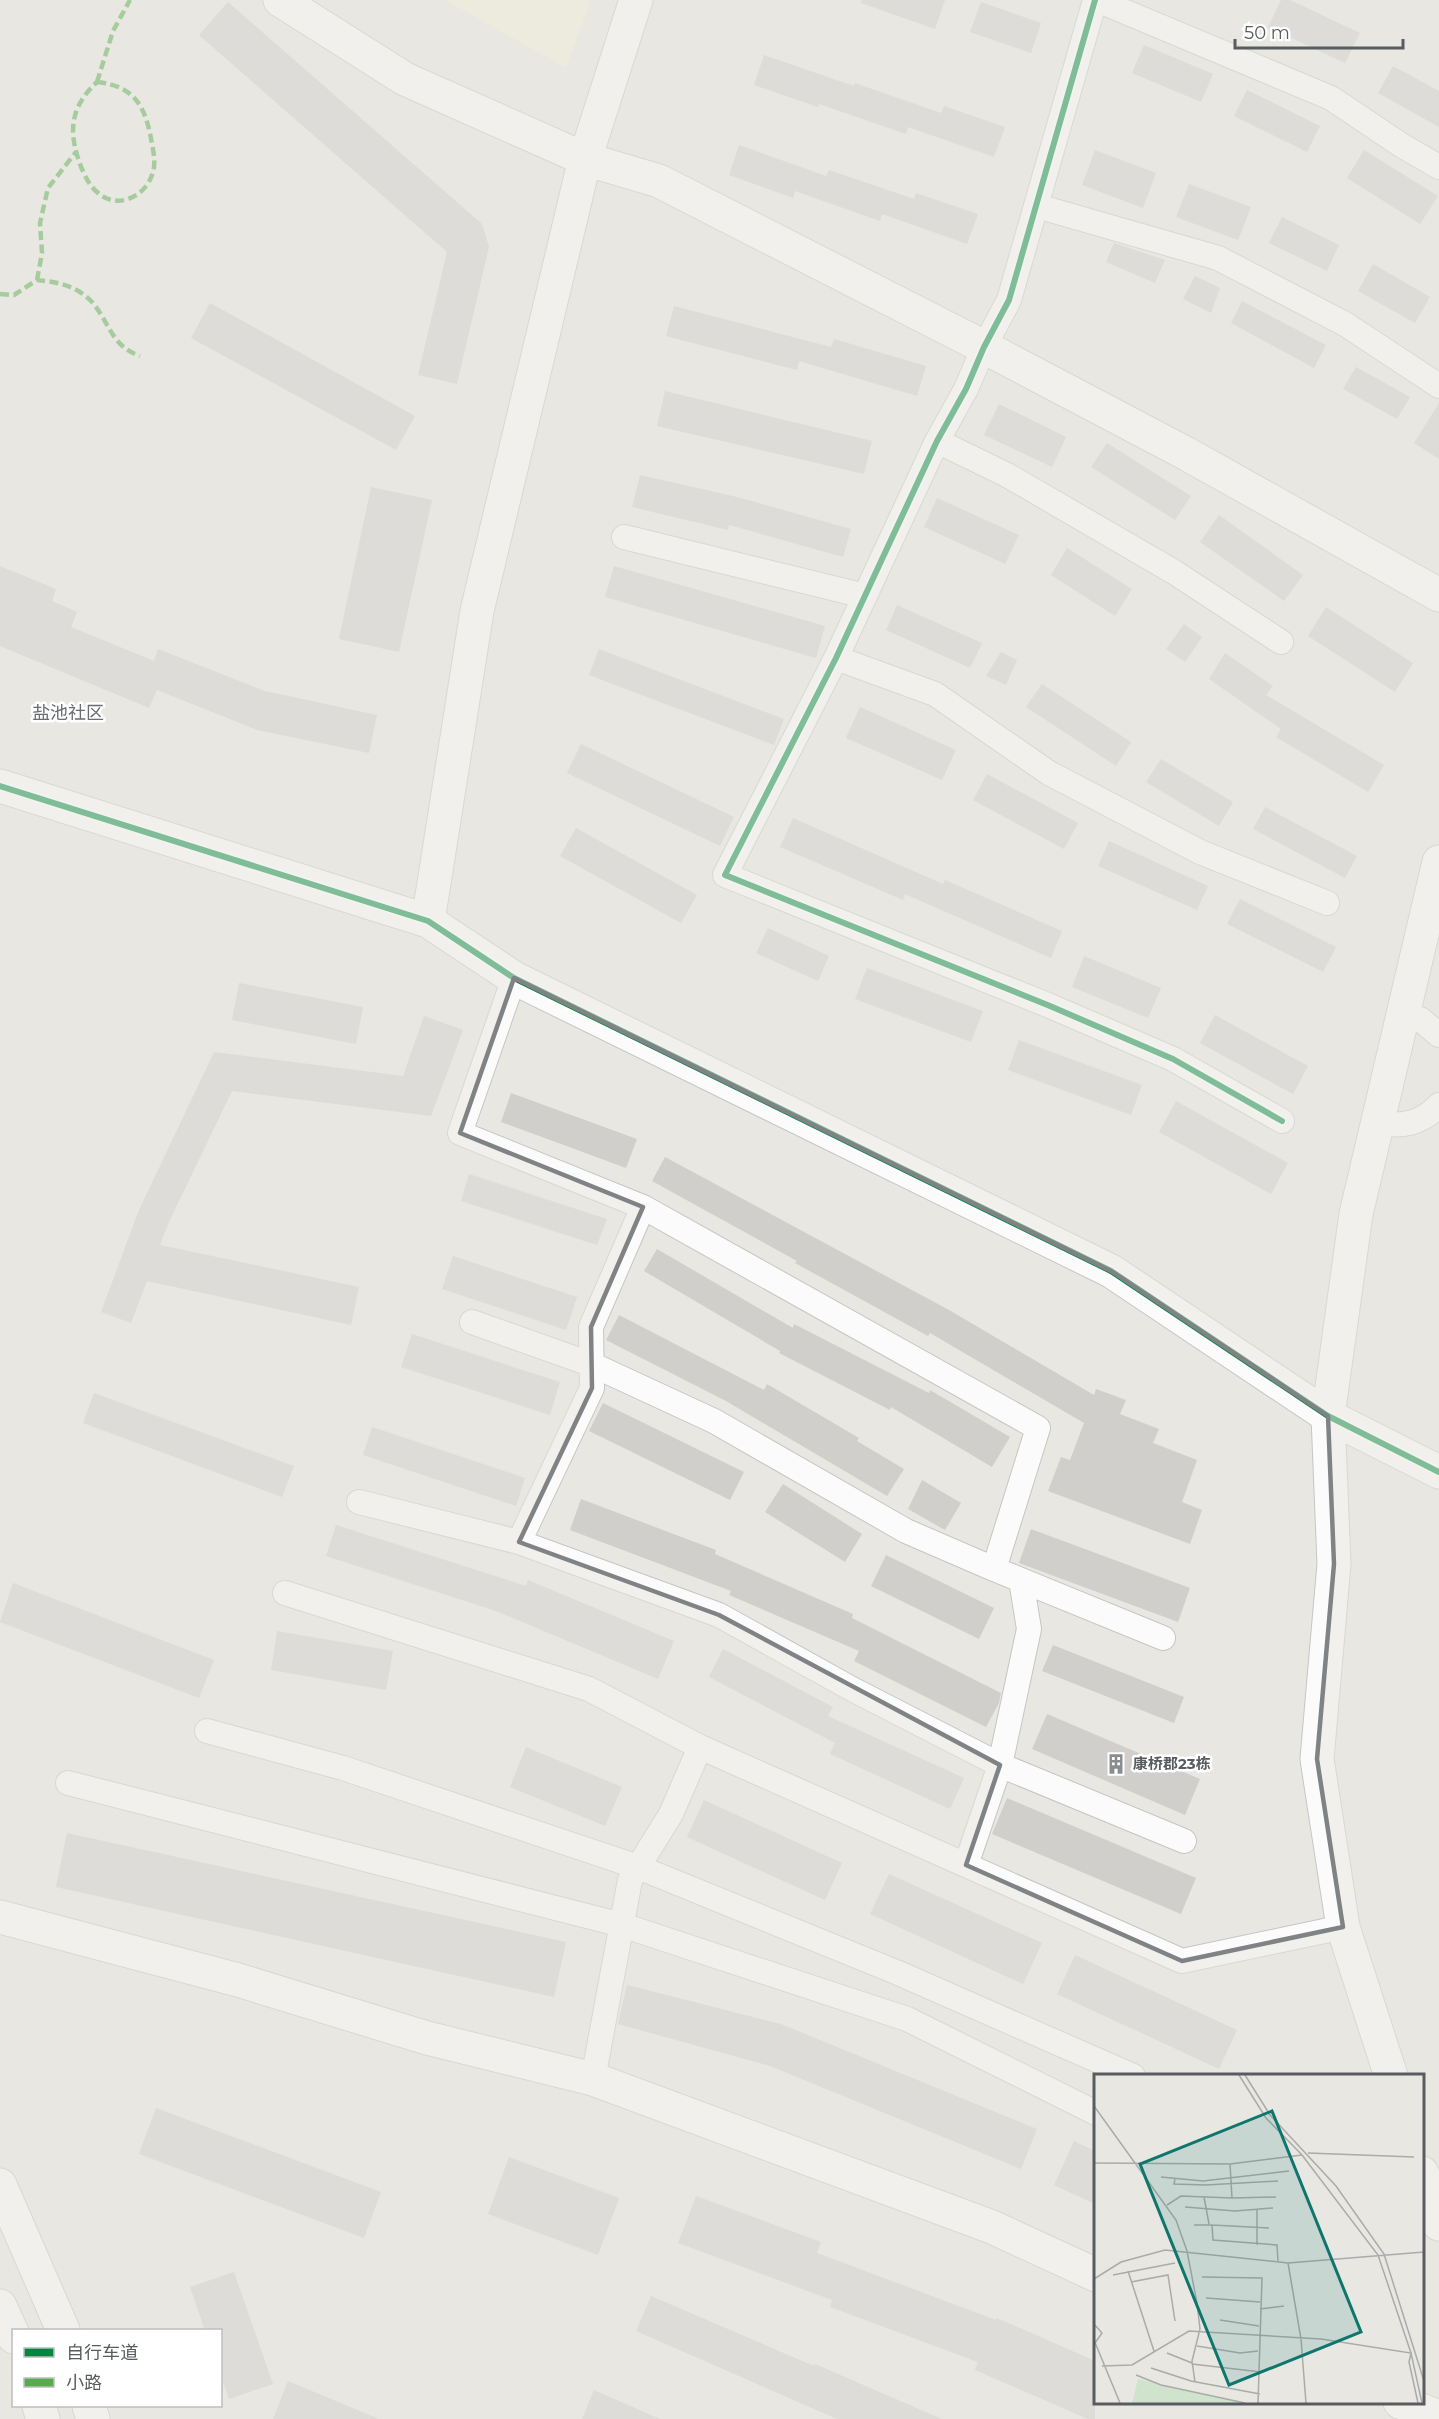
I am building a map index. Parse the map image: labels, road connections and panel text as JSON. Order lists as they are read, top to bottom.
{
  "districts": ["盐池社区"],
  "places": {
    "building": ["康桥郡23栋"]
  },
  "legend": ["自行车道", "小路"],
  "scale_bar": "50 m"
}
